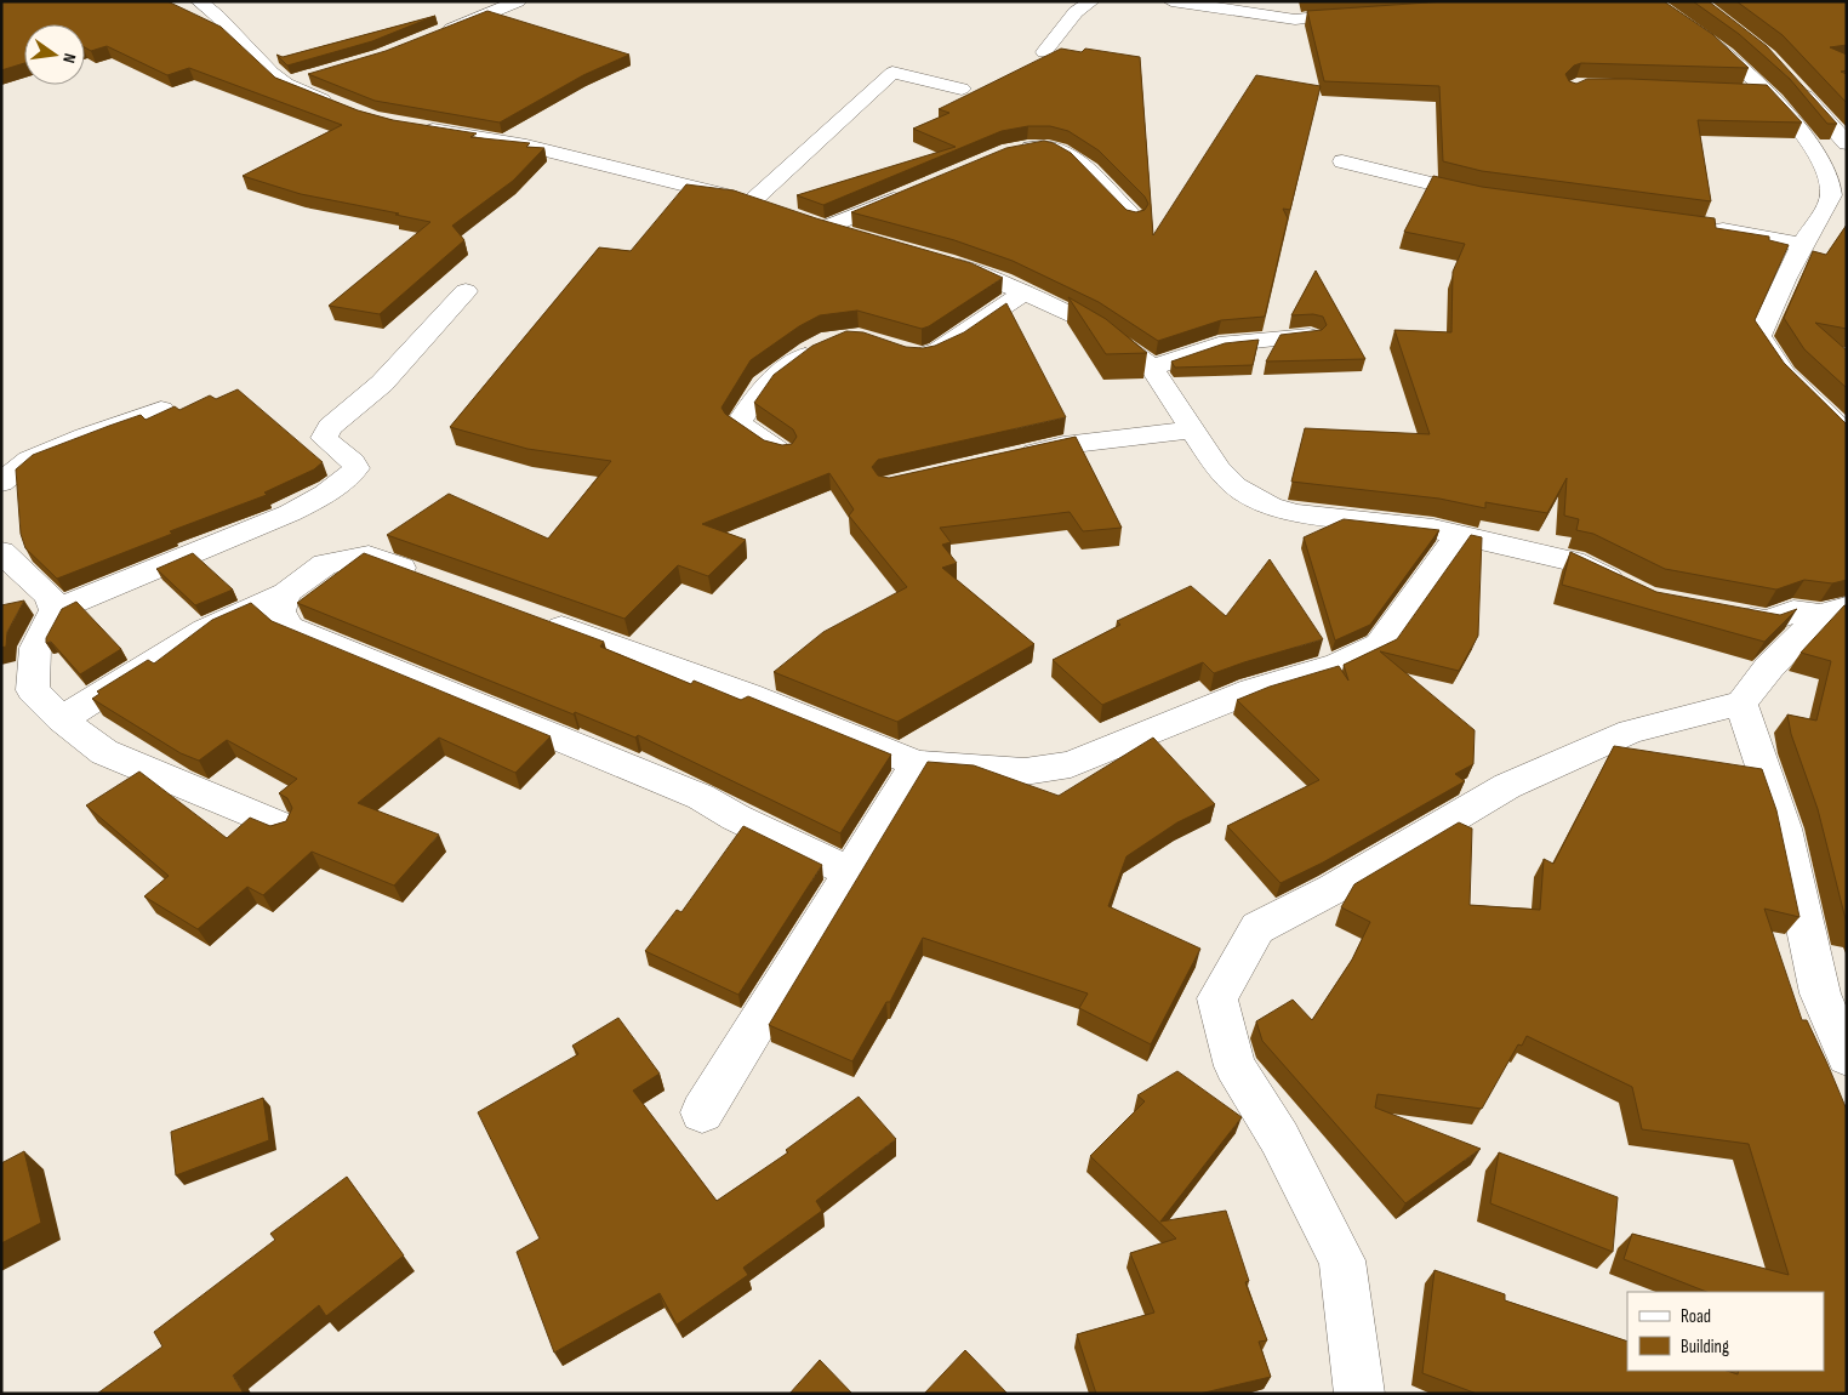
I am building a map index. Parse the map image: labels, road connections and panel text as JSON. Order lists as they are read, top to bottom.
{
  "legend": ["Road", "Building"],
  "north": "right"
}
